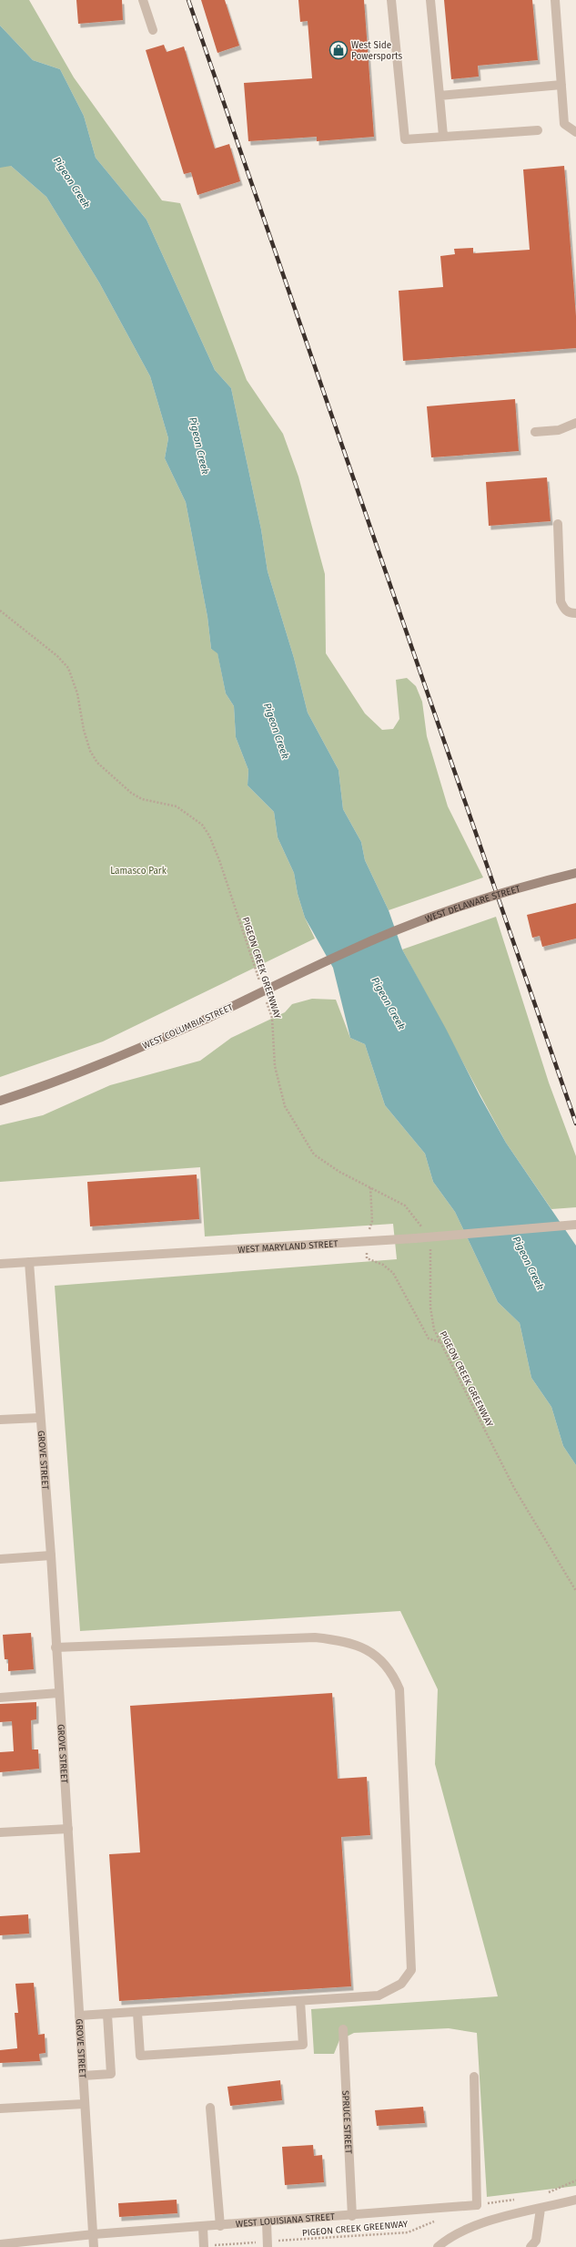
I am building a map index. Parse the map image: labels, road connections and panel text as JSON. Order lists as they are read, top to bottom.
{
  "streets": {
    "main road": ["WEST DELAWARE STREET", "WEST COLUMBIA STREET"],
    "street": [
      "WEST MARYLAND STREET",
      "GROVE STREET",
      "SPRUCE STREET",
      "WEST LOUISIANA STREET"
    ],
    "path": ["PIGEON CREEK GREENWAY"]
  },
  "crossings": [
    ["WEST DELAWARE STREET", "WEST COLUMBIA STREET"],
    ["WEST MARYLAND STREET", "GROVE STREET"],
    ["GROVE STREET", "WEST LOUISIANA STREET"],
    ["SPRUCE STREET", "WEST LOUISIANA STREET"]
  ],
  "water": ["Pigeon Creek"],
  "parks": ["Lamasco Park"],
  "places": {
    "shop": ["West Side Powersports"]
  }
}
